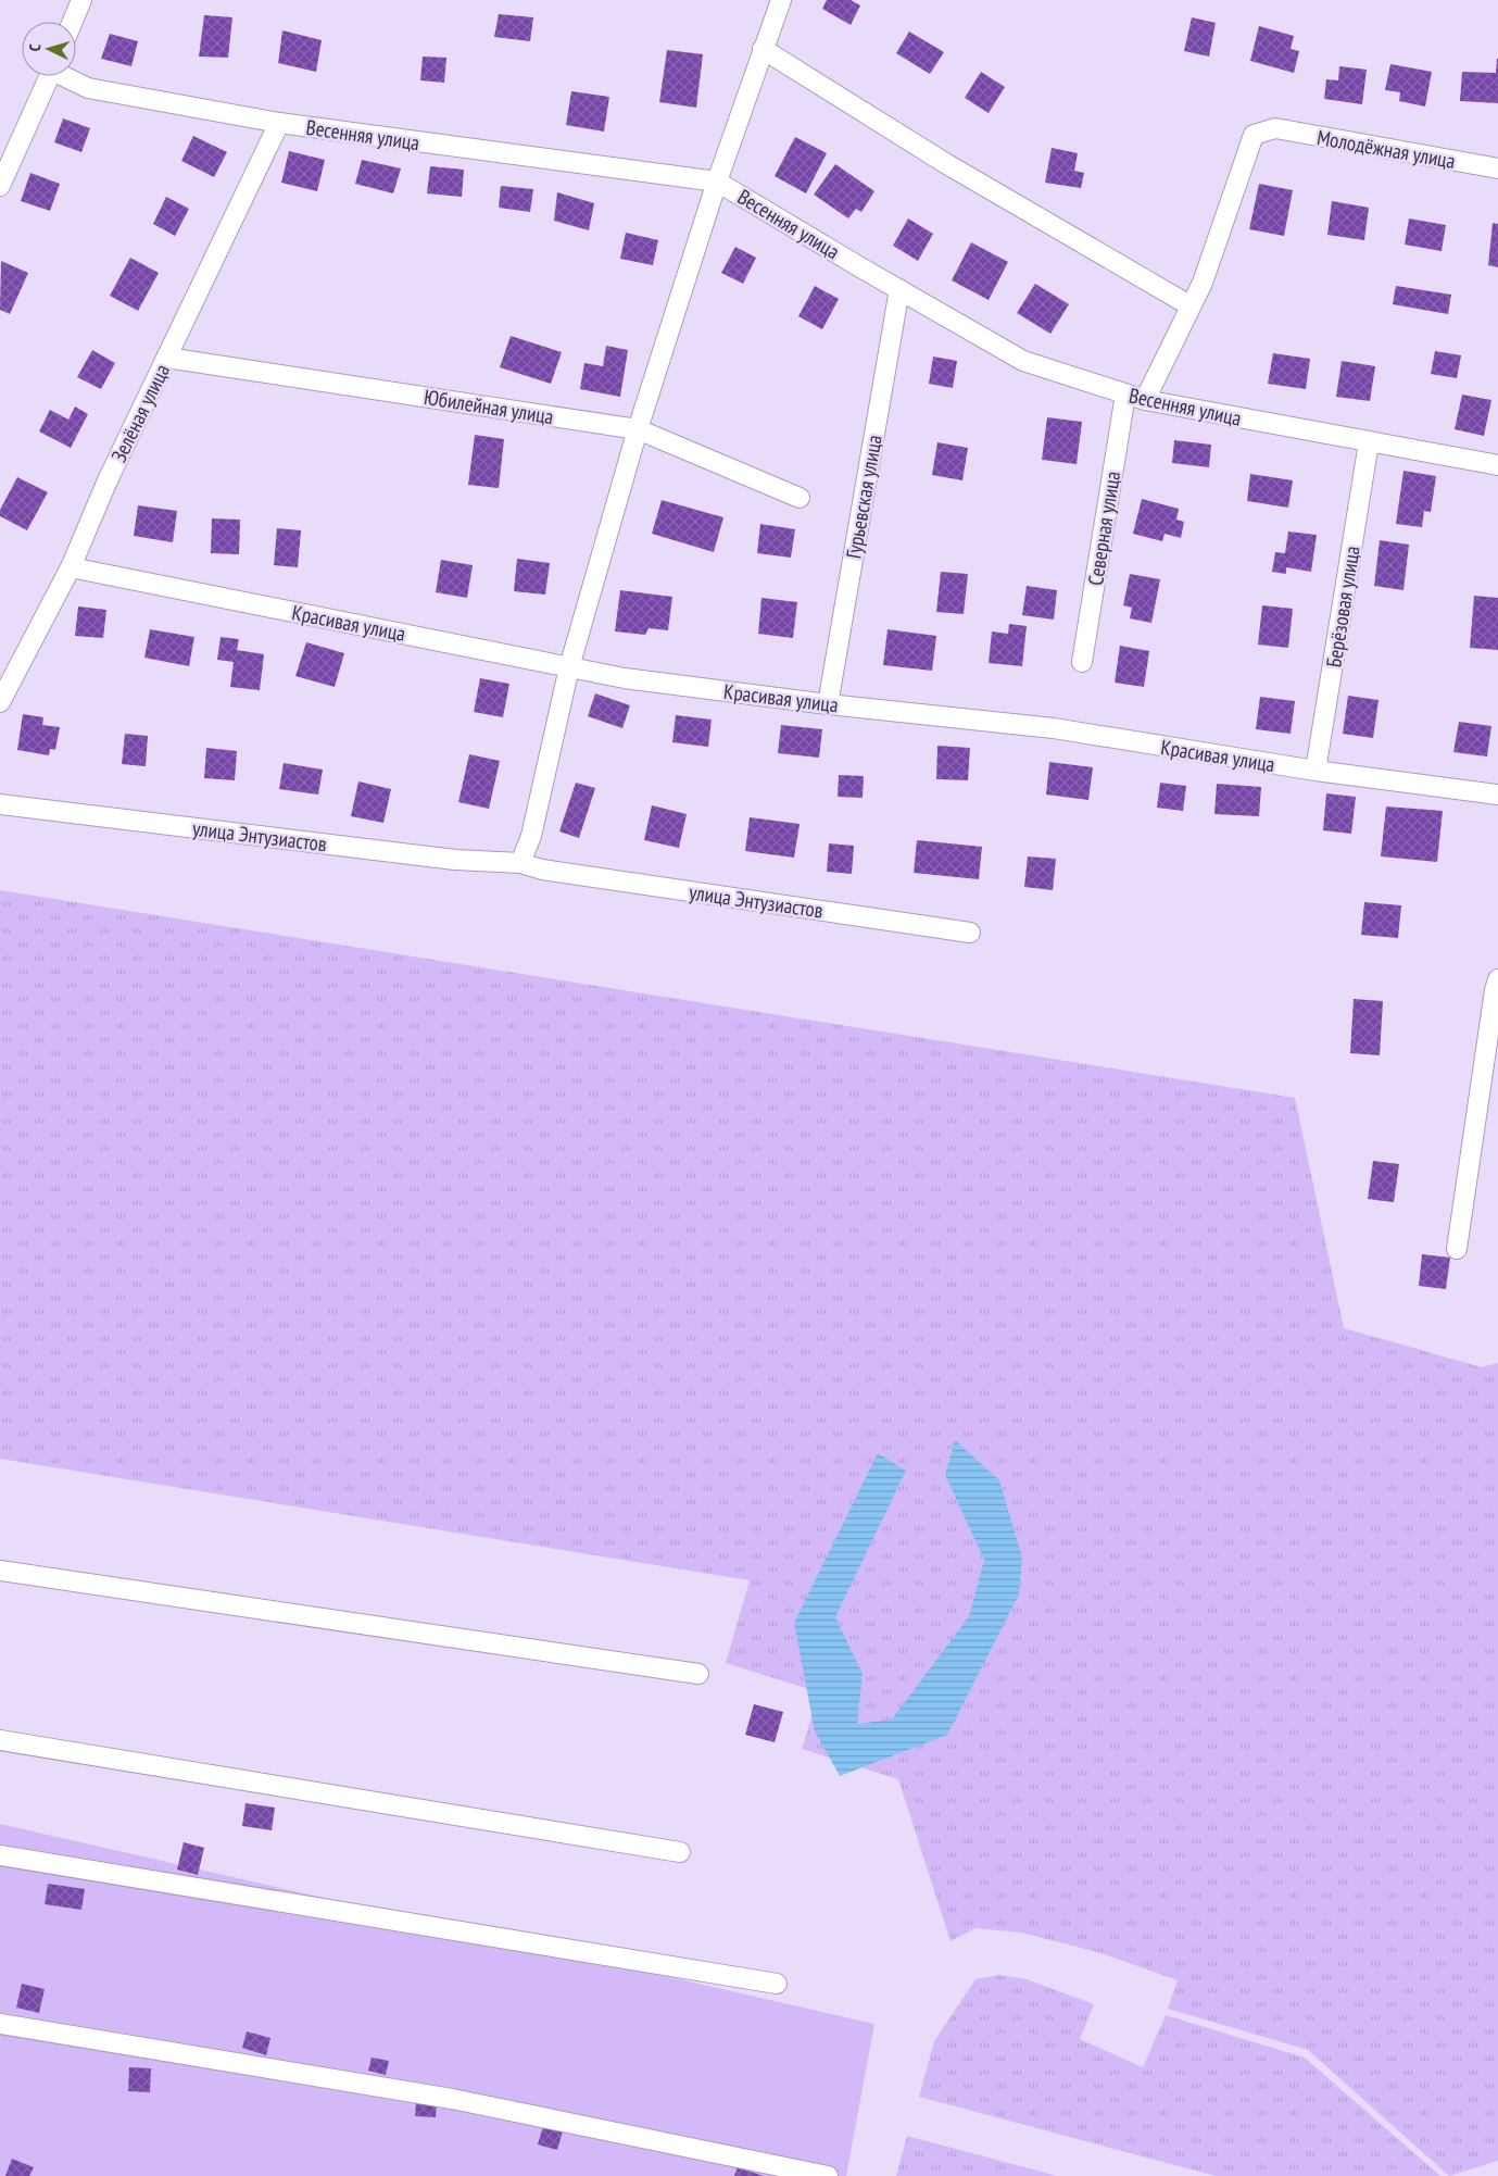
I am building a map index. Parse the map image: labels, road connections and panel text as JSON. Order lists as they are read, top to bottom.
{
  "streets": {
    "street": [
      "Весенняя улица",
      "Молодёжная улица",
      "Юбилейная улица",
      "Зелёная улица",
      "Гурьевская улица",
      "Северная улица",
      "Берёзовая улица",
      "Красивая улица",
      "улица Энтузиастов"
    ]
  },
  "crossings": [
    ["Весенняя улица", "Зелёная улица"],
    ["Весенняя улица", "Гурьевская улица"],
    ["Весенняя улица", "Северная улица"],
    ["Весенняя улица", "Берёзовая улица"],
    ["Юбилейная улица", "Зелёная улица"],
    ["Зелёная улица", "Красивая улица"],
    ["Гурьевская улица", "Красивая улица"],
    ["Берёзовая улица", "Красивая улица"]
  ],
  "north": "left"
}
